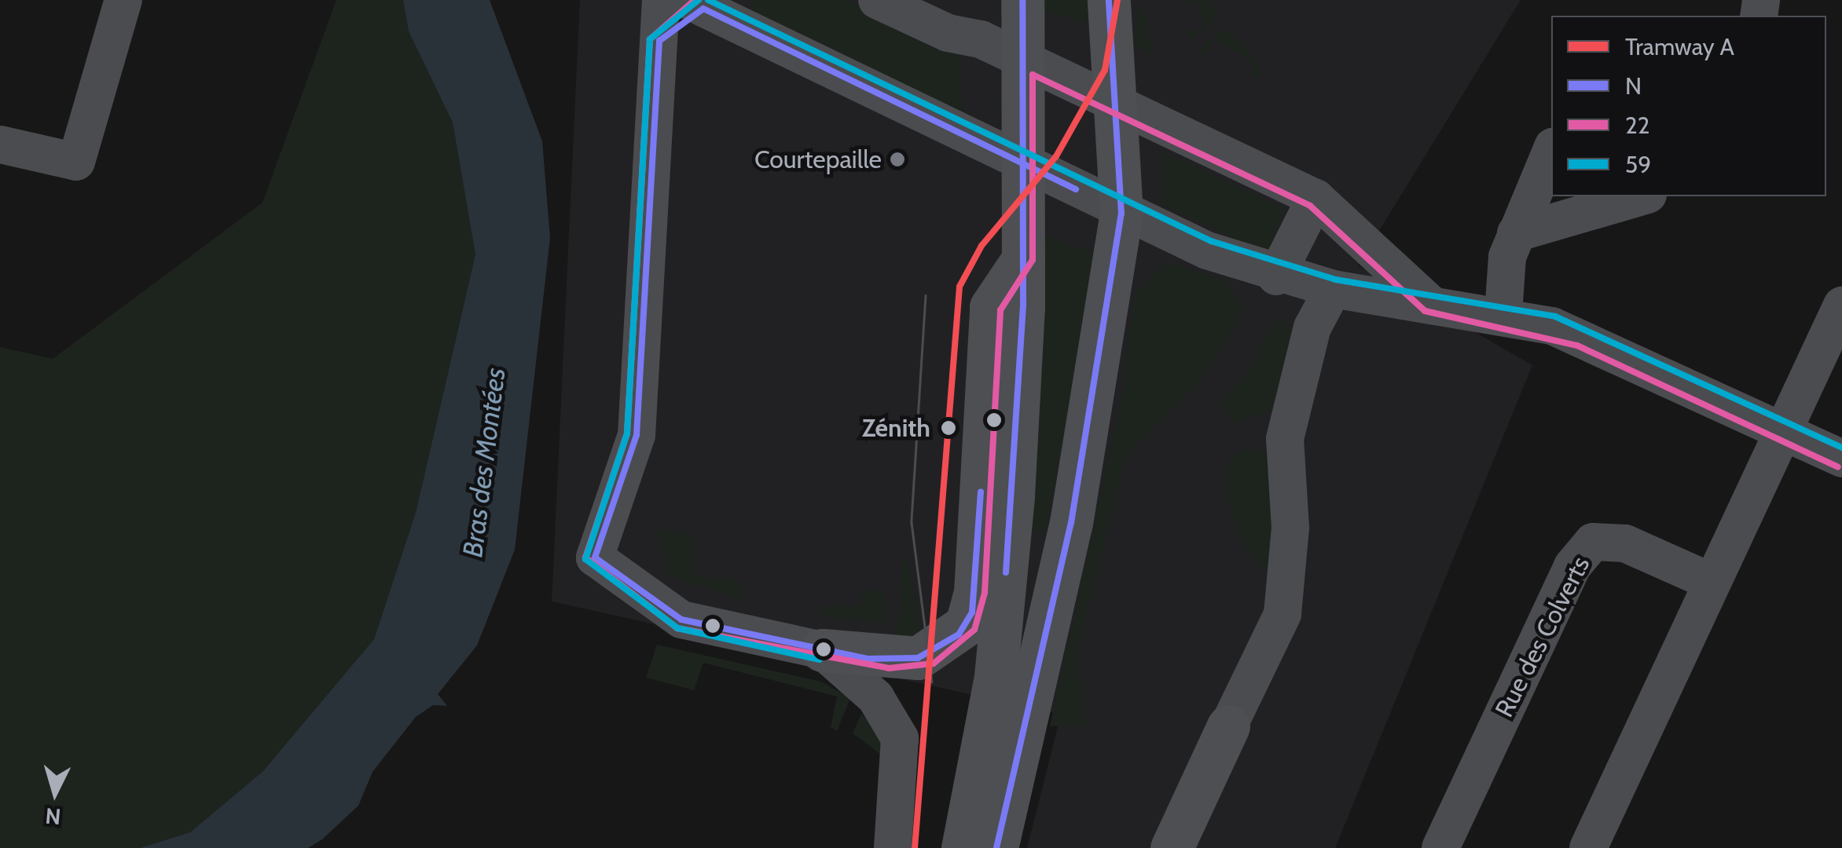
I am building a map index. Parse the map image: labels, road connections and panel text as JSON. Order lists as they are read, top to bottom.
{
  "streets": {
    "street": ["Rue des Colverts"]
  },
  "water": ["Bras des Montées"],
  "places": ["Courtepaille", "Zénith"],
  "lines": [
    "tram line A",
    "transit line N",
    "transit line 22",
    "transit line 59"
  ],
  "legend": [
    "Tramway A",
    "N",
    "22",
    "59"
  ],
  "north": "bottom"
}
